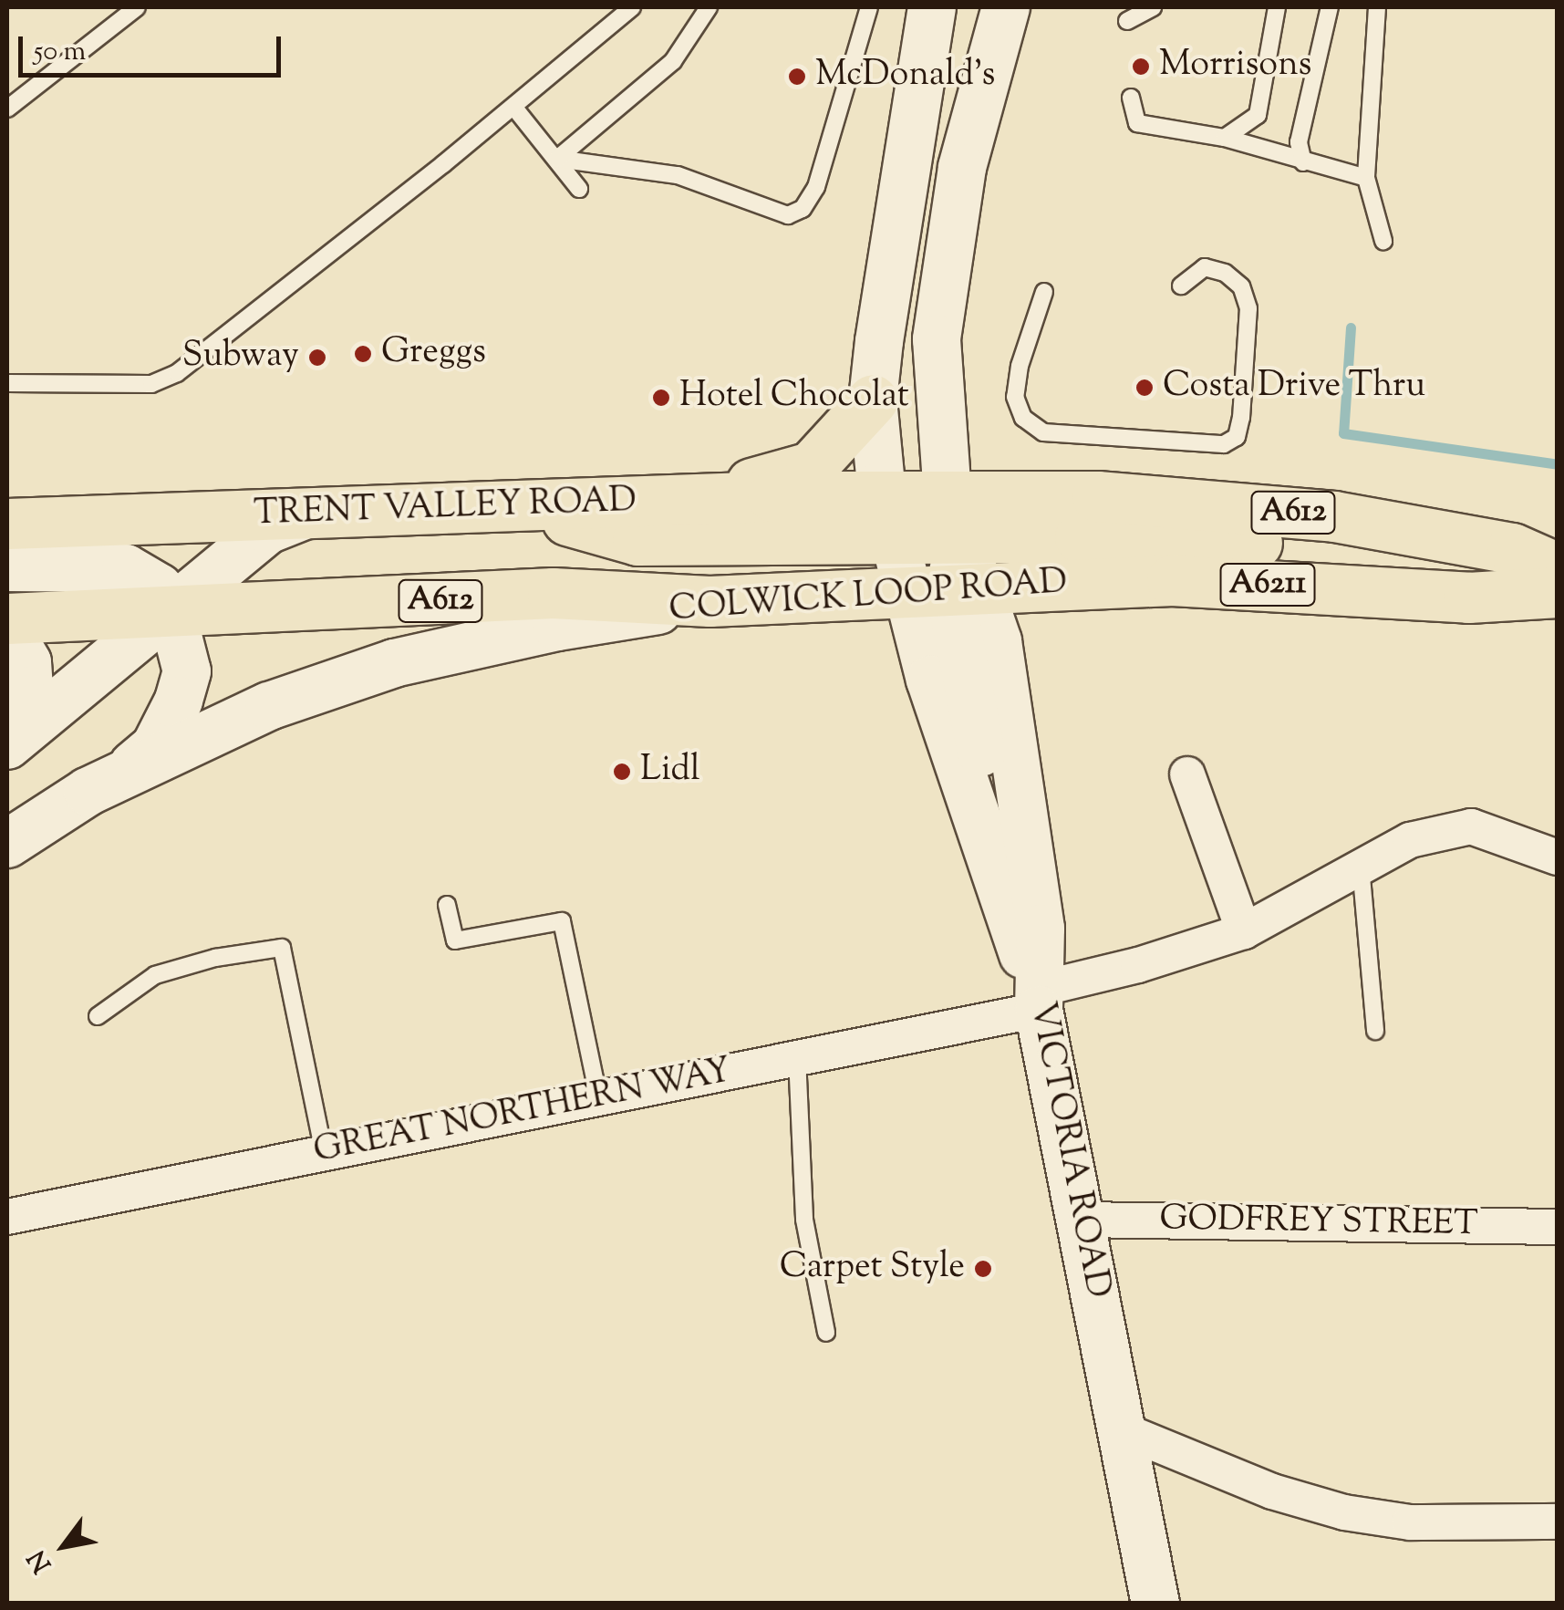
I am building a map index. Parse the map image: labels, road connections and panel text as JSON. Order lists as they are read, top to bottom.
{
  "streets": {
    "main road": [
      "TRENT VALLEY ROAD",
      "A612",
      "A6211",
      "COLWICK LOOP ROAD"
    ],
    "street": ["GREAT NORTHERN WAY", "VICTORIA ROAD", "GODFREY STREET"]
  },
  "crossings": [
    ["TRENT VALLEY ROAD", "A612"],
    ["A612", "COLWICK LOOP ROAD"],
    ["COLWICK LOOP ROAD", "VICTORIA ROAD"],
    ["GREAT NORTHERN WAY", "VICTORIA ROAD"],
    ["VICTORIA ROAD", "GODFREY STREET"]
  ],
  "places": [
    "Morrisons",
    "McDonald's",
    "Greggs",
    "Subway",
    "Costa Drive Thru",
    "Hotel Chocolat",
    "Lidl",
    "Carpet Style"
  ],
  "scale_bar": "50 m",
  "north": "bottom left"
}
